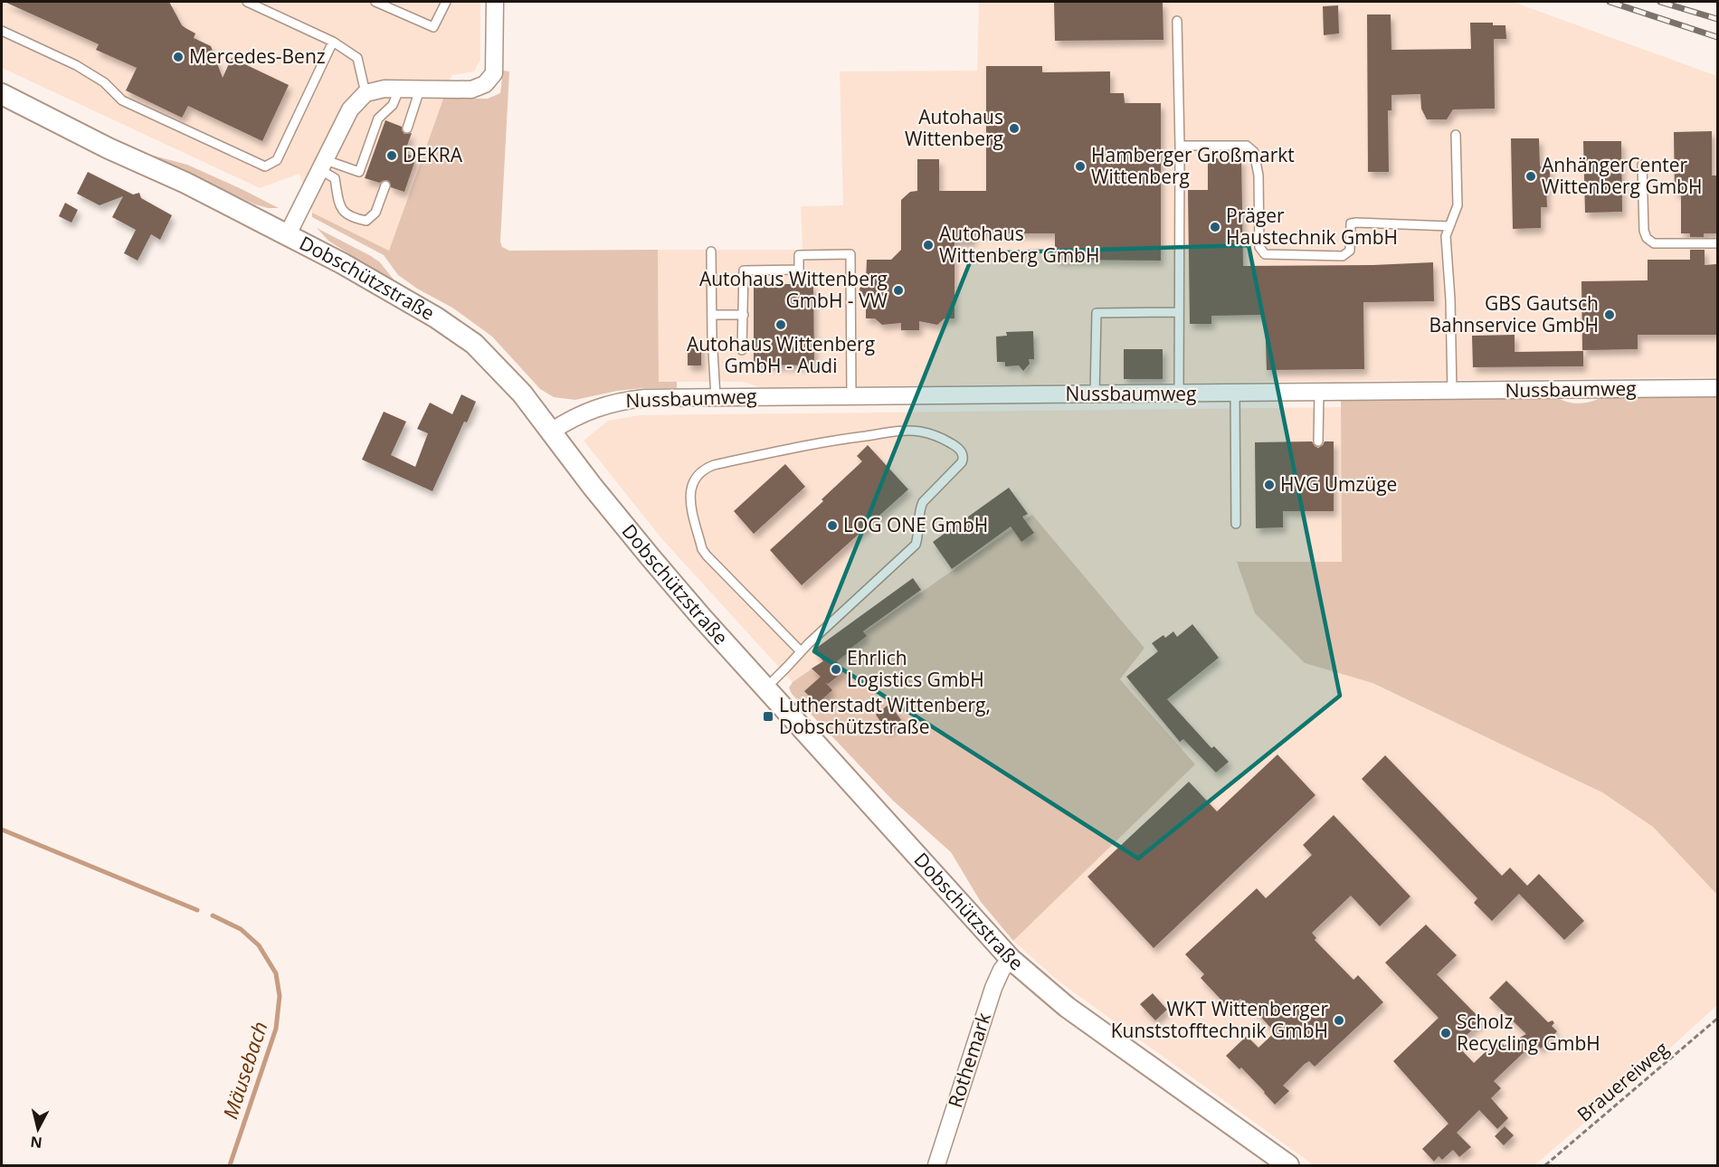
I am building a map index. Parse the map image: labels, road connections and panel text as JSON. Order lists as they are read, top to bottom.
{
  "streets": {
    "street": ["Dobschützstraße", "Nussbaumweg", "Rothemark"],
    "path": ["Brauereiweg"]
  },
  "crossings": [
    ["Dobschützstraße", "Nussbaumweg"],
    ["Dobschützstraße", "Rothemark"]
  ],
  "water": ["Mäusebach"],
  "places": {
    "other": [
      "Mercedes-Benz",
      "Autohaus Wittenberg",
      "DEKRA",
      "Hamberger Großmarkt Wittenberg",
      "AnhängerCenter Wittenberg GmbH",
      "Präger Haustechnik GmbH",
      "Autohaus Wittenberg GmbH",
      "Autohaus Wittenberg GmbH - VW",
      "GBS Gautsch Bahnservice GmbH",
      "Autohaus Wittenberg GmbH - Audi",
      "HVG Umzüge",
      "LOG ONE GmbH",
      "Ehrlich Logistics GmbH",
      "WKT Wittenberger Kunststofftechnik GmbH",
      "Scholz Recycling GmbH"
    ],
    "transit": ["Lutherstadt Wittenberg, Dobschützstraße"]
  },
  "north": "bottom"
}
